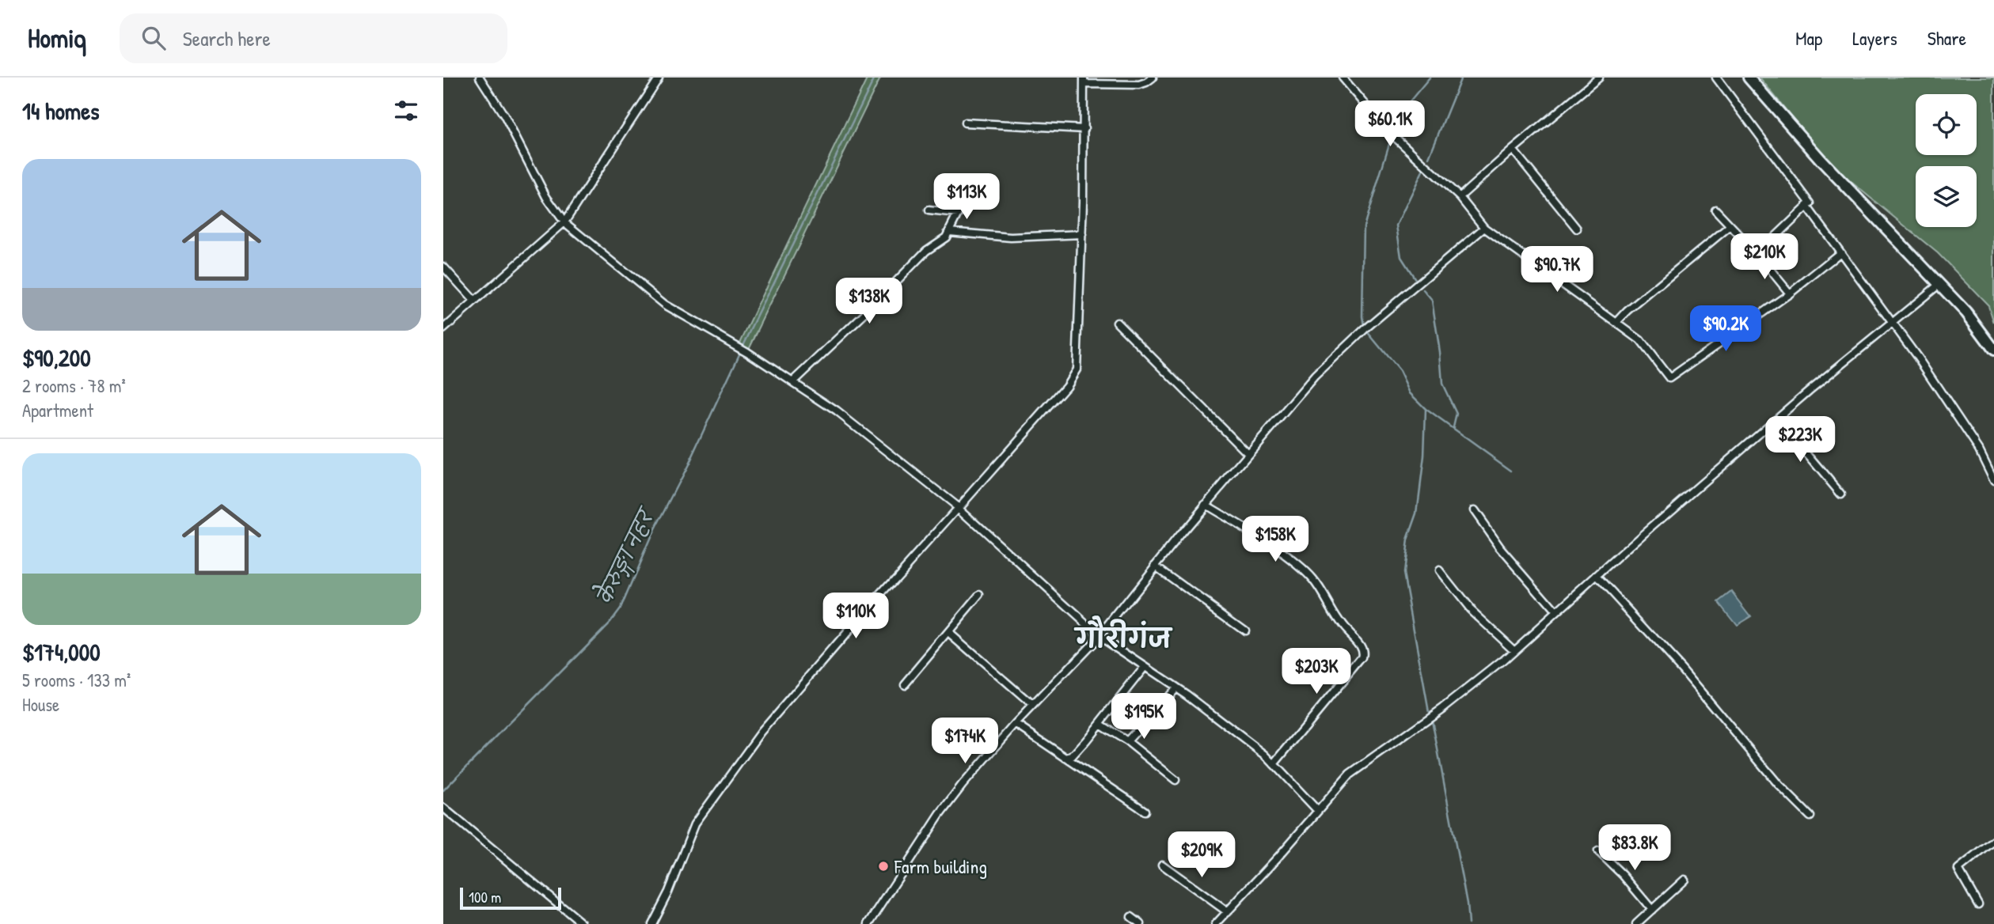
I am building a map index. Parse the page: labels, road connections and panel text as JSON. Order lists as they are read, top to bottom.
{
  "districts": ["गौरीगंज"],
  "water": ["केेरुङ्गा नहर"],
  "places": ["Farm building"],
  "scale_bar": "100 m",
  "page": {
    "header": "Homiq",
    "search": "Search here",
    "nav": ["Map", "Layers", "Share"],
    "heading": "14 homes",
    "price": [
      "$60.1K",
      "$113K",
      "$210K",
      "$90.7K",
      "$138K",
      "$90.2K",
      "$223K",
      "$158K",
      "$110K",
      "$203K",
      "$195K",
      "$174K",
      "$83.8K",
      "$209K"
    ],
    "list": [
      {
        "name": "$90,200",
        "note": "2 rooms · 78 m² · Apartment"
      },
      {
        "name": "$174,000",
        "note": "5 rooms · 133 m² · House"
      }
    ],
    "scale": "100 m"
  }
}
